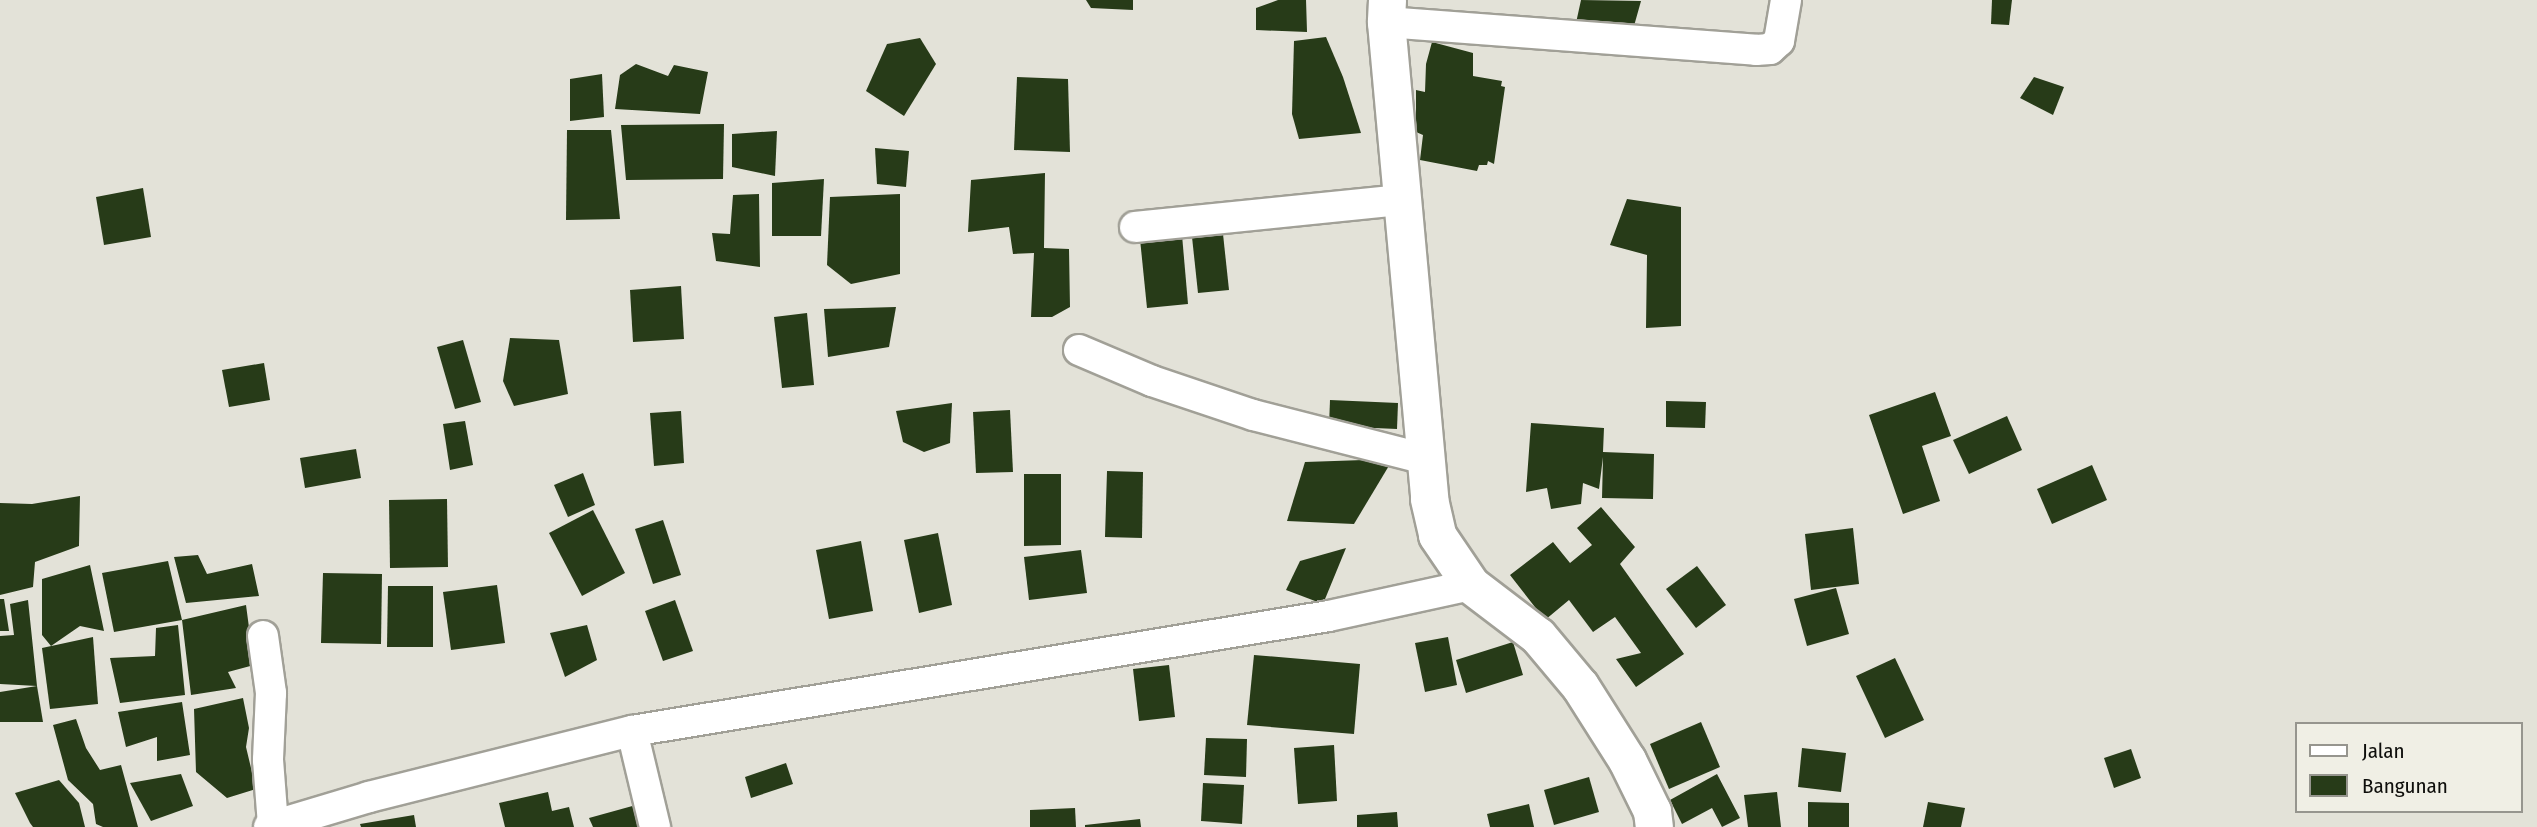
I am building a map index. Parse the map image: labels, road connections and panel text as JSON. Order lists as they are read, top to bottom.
{
  "legend": ["Jalan", "Bangunan"]
}
